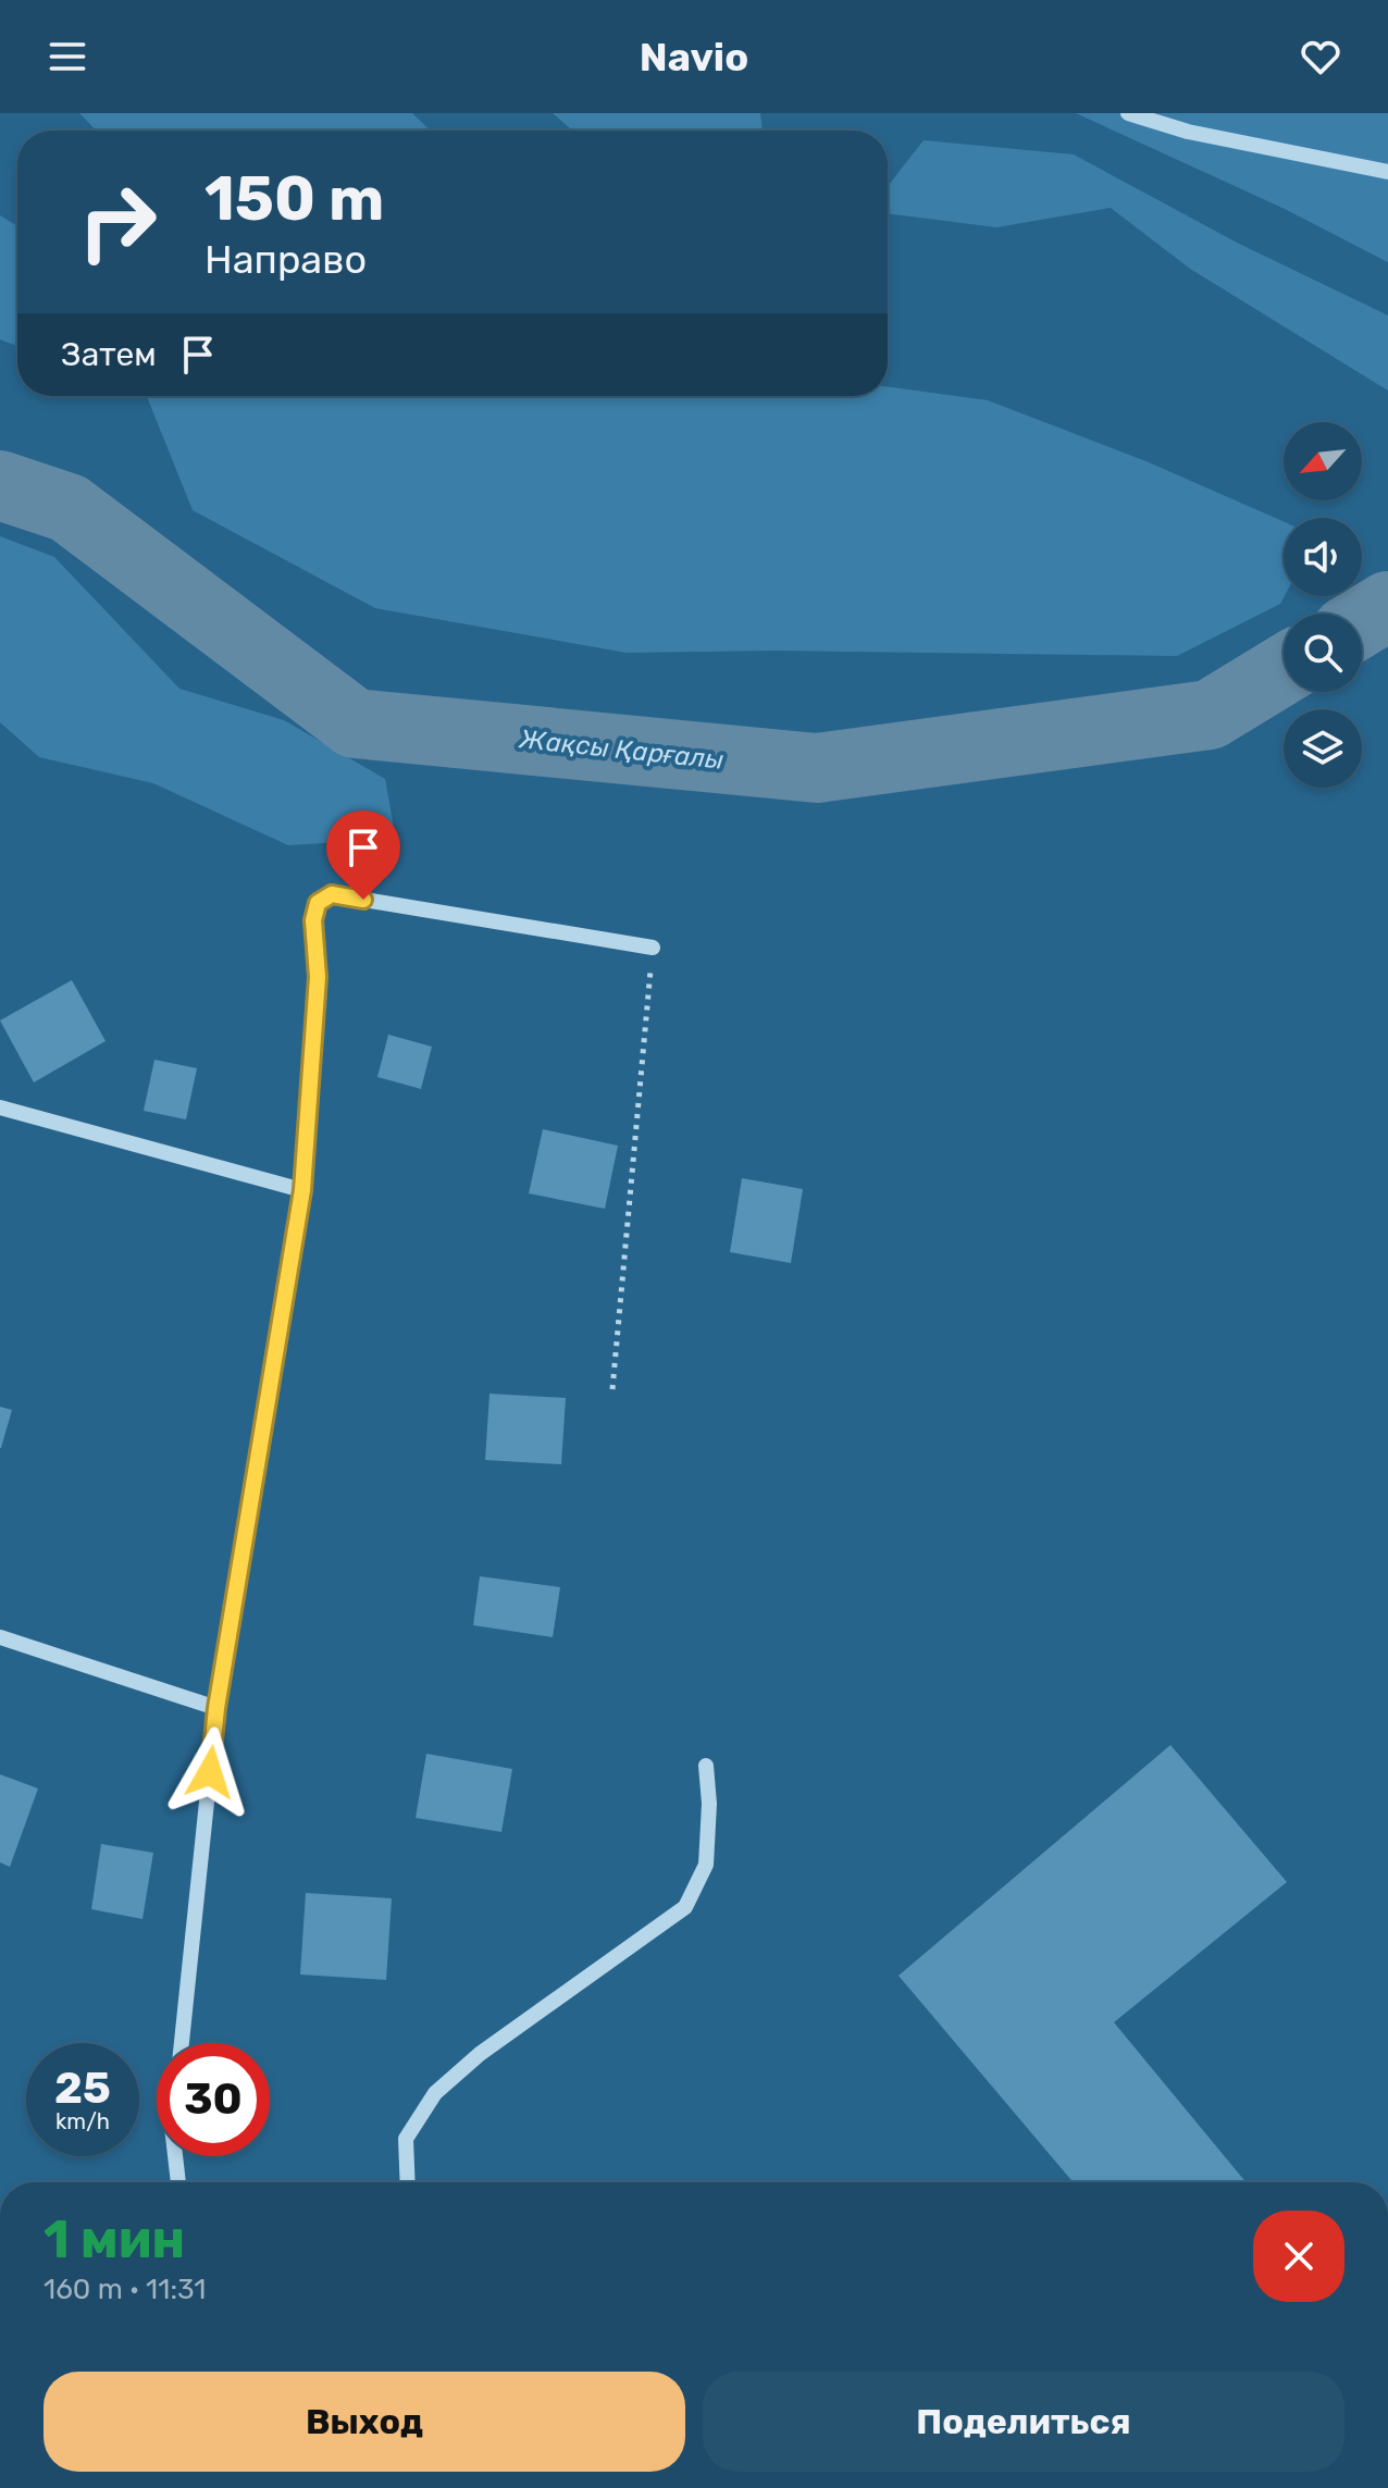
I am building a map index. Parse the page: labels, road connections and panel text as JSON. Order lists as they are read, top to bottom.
{
  "water": ["Жақсы Қарғалы"],
  "north": "bottom left",
  "page": {
    "header": "Navio",
    "turn": ["150 m", "Направо"],
    "then": "Затем",
    "speed": "25 km/h",
    "limit": "30",
    "heading": ["1 мин", "160 m · 11:31"],
    "buttons": ["Выход", "Поделиться"]
  }
}
